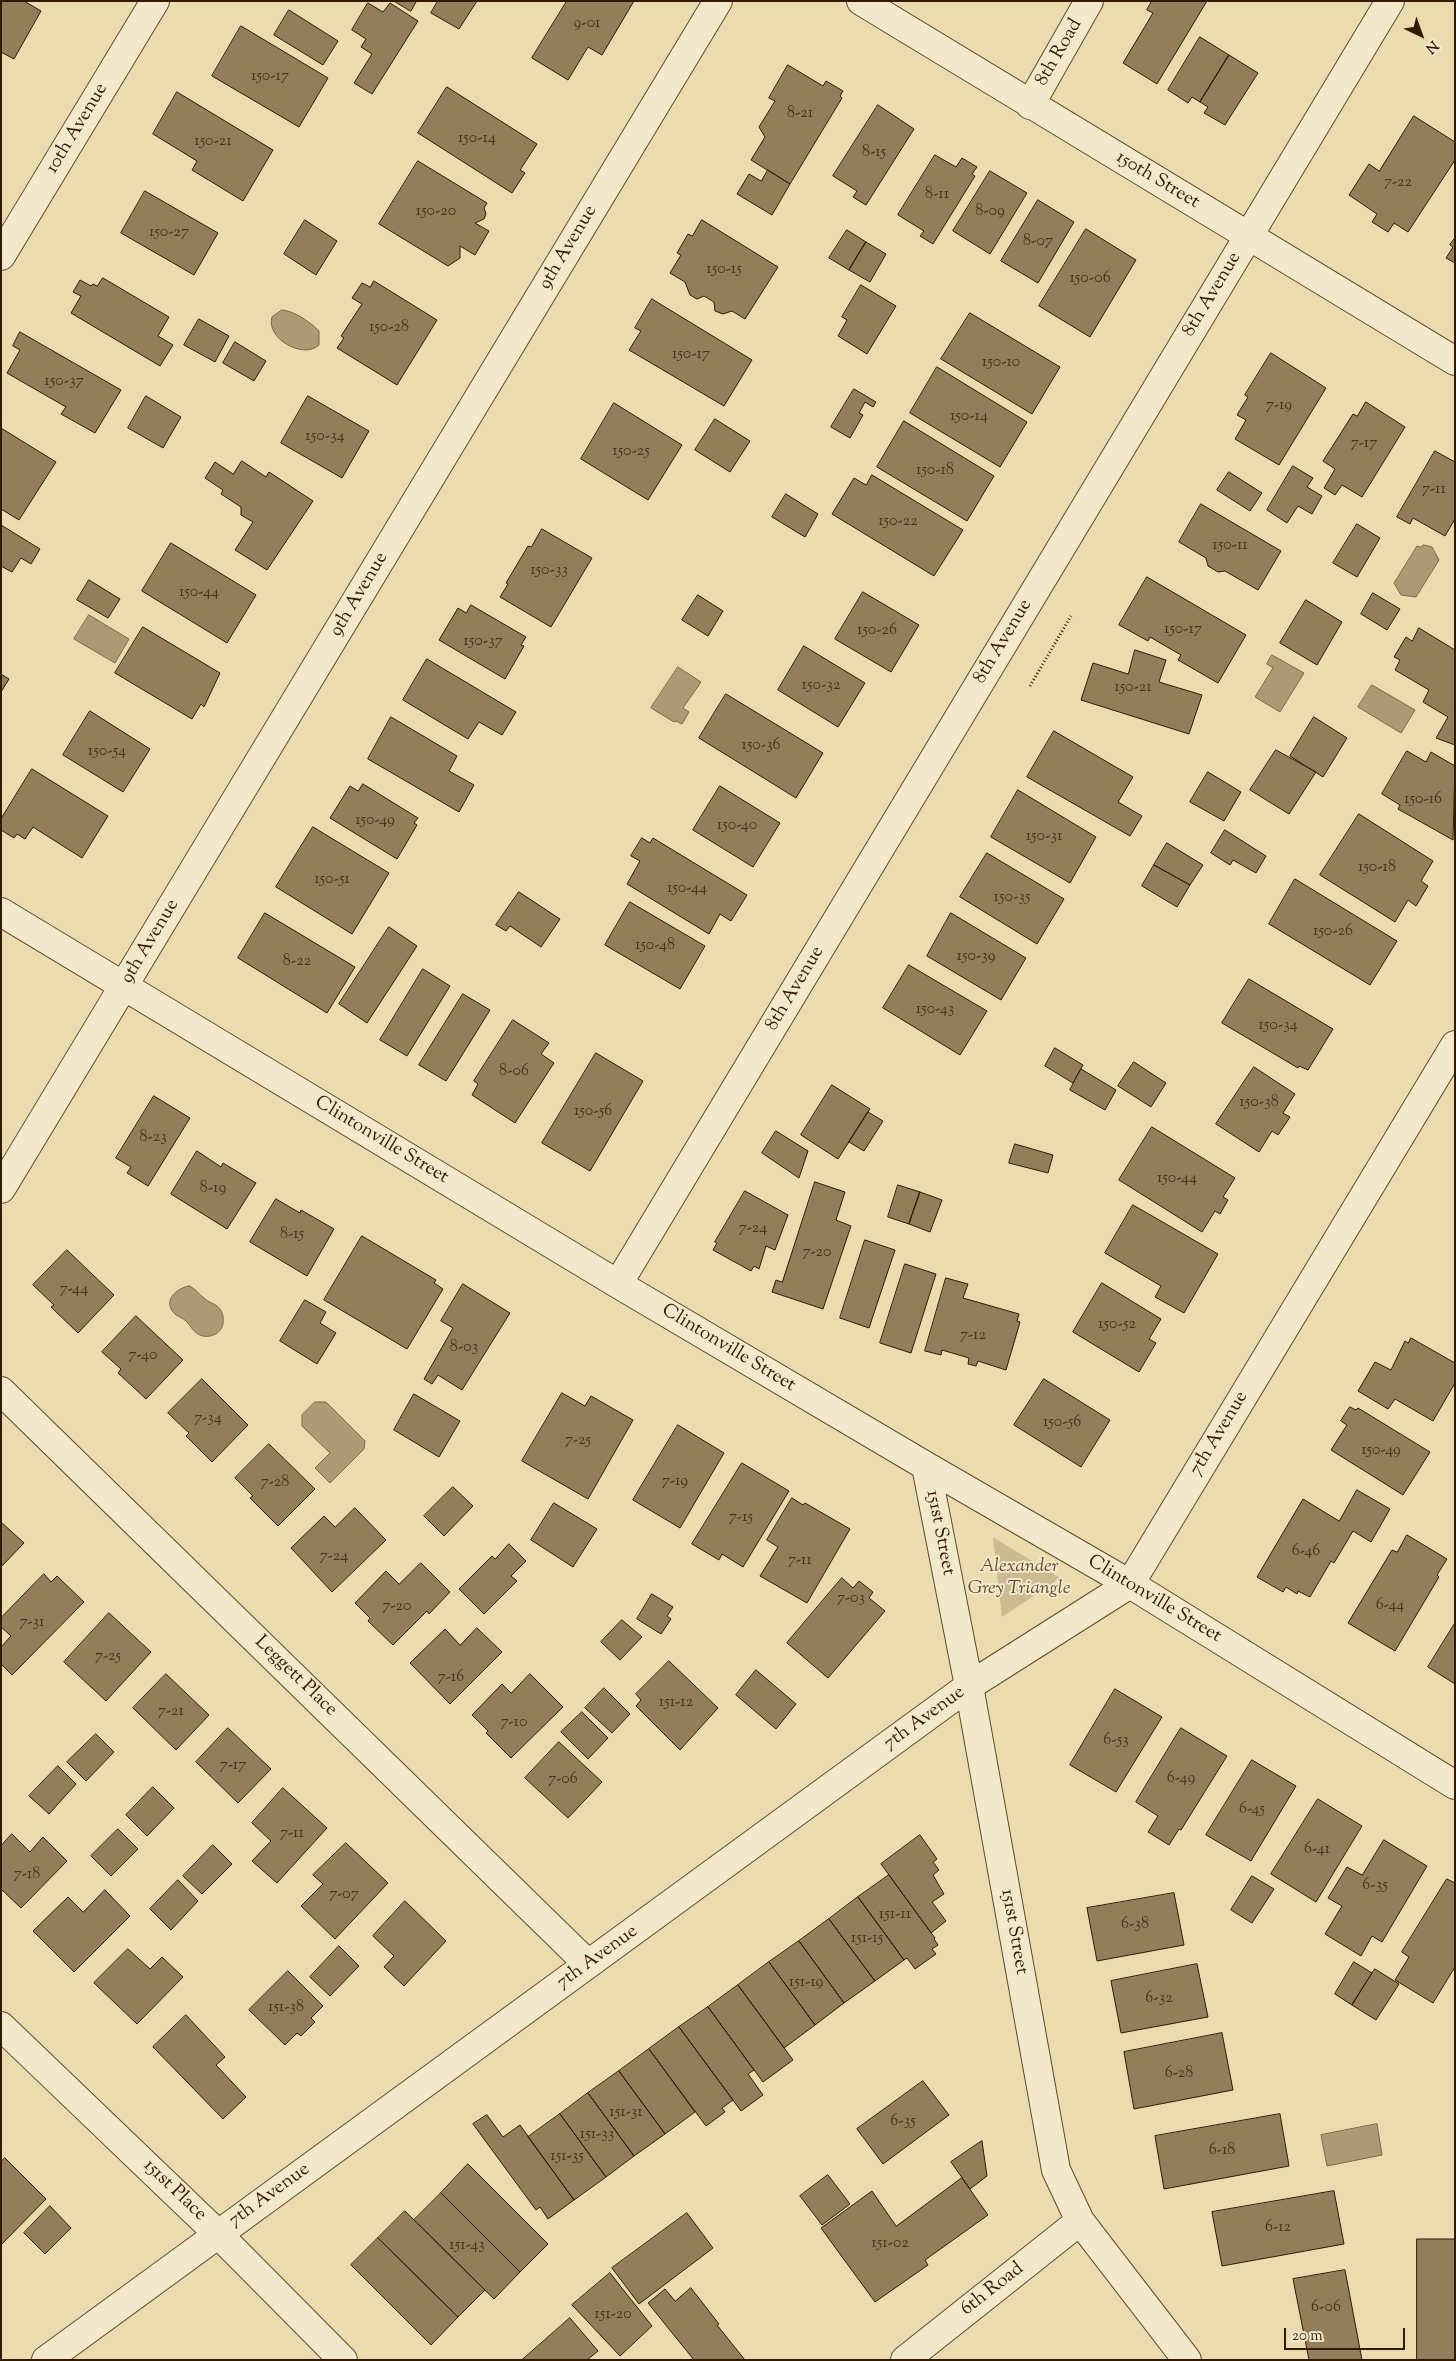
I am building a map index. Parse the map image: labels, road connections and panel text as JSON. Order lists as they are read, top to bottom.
{
  "streets": {
    "street": [
      "8th Road",
      "10th Avenue",
      "150th Street",
      "9th Avenue",
      "8th Avenue",
      "Clintonville Street",
      "7th Avenue",
      "151st Street",
      "Leggett Place",
      "151st Place",
      "6th Road"
    ]
  },
  "crossings": [
    ["8th Road", "150th Street"],
    ["150th Street", "8th Avenue"],
    ["9th Avenue", "Clintonville Street"],
    ["8th Avenue", "Clintonville Street"],
    ["Clintonville Street", "7th Avenue"],
    ["Clintonville Street", "151st Street"],
    ["7th Avenue", "151st Street"],
    ["7th Avenue", "Leggett Place"],
    ["7th Avenue", "151st Place"],
    ["151st Street", "6th Road"]
  ],
  "parks": ["Alexander Grey Triangle"],
  "house_numbers": [
    "9-01",
    "150-17",
    "8-21",
    "150-14",
    "150-21",
    "8-15",
    "7-22",
    "8-11",
    "150-20",
    "8-09",
    "150-27",
    "8-07",
    "150-15",
    "150-06",
    "150-28",
    "150-17",
    "150-10",
    "150-37",
    "7-19",
    "150-14",
    "150-34",
    "7-17",
    "150-25",
    "150-18",
    "7-11",
    "150-22",
    "150-11",
    "150-33",
    "150-44",
    "150-17",
    "150-26",
    "150-37",
    "150-32",
    "150-21",
    "150-36",
    "150-54",
    "150-16",
    "150-49",
    "150-40",
    "150-31",
    "150-18",
    "150-51",
    "150-44",
    "150-35",
    "150-26",
    "150-48",
    "150-39",
    "8-22",
    "150-43",
    "150-34",
    "8-06",
    "150-38",
    "150-56",
    "8-23",
    "150-44",
    "8-19",
    "7-24",
    "8-15",
    "7-20",
    "7-44",
    "150-52",
    "7-12",
    "8-03",
    "7-40",
    "7-34",
    "150-56",
    "7-25",
    "150-49",
    "7-19",
    "7-28",
    "7-15",
    "6-46",
    "7-24",
    "7-11",
    "7-03",
    "6-44",
    "7-20",
    "7-31",
    "7-25",
    "7-16",
    "151-12",
    "7-21",
    "7-10",
    "6-53",
    "7-17",
    "6-49",
    "7-06",
    "6-45",
    "7-11",
    "6-41",
    "7-18",
    "6-35",
    "7-07",
    "151-11",
    "6-38",
    "151-15",
    "151-19",
    "6-32",
    "151-38",
    "6-28",
    "151-31",
    "6-35",
    "151-33",
    "6-18",
    "151-35",
    "6-12",
    "151-02",
    "151-43",
    "6-06",
    "151-20"
  ],
  "scale_bar": "20 m",
  "north": "bottom right"
}
